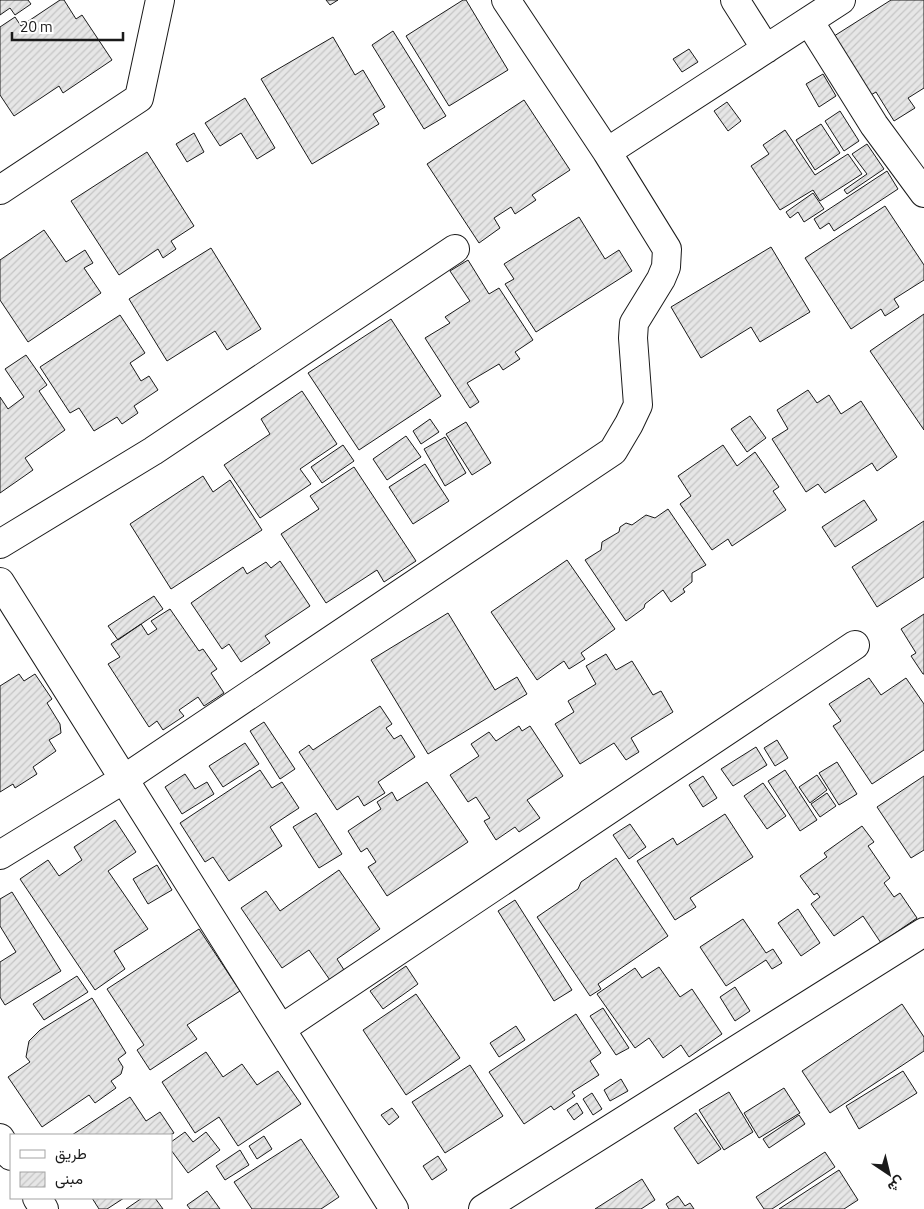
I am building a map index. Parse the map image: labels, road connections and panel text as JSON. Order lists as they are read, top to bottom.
{
  "legend": ["طريق", "مبنى"],
  "scale_bar": "20 m",
  "north": "bottom right"
}
